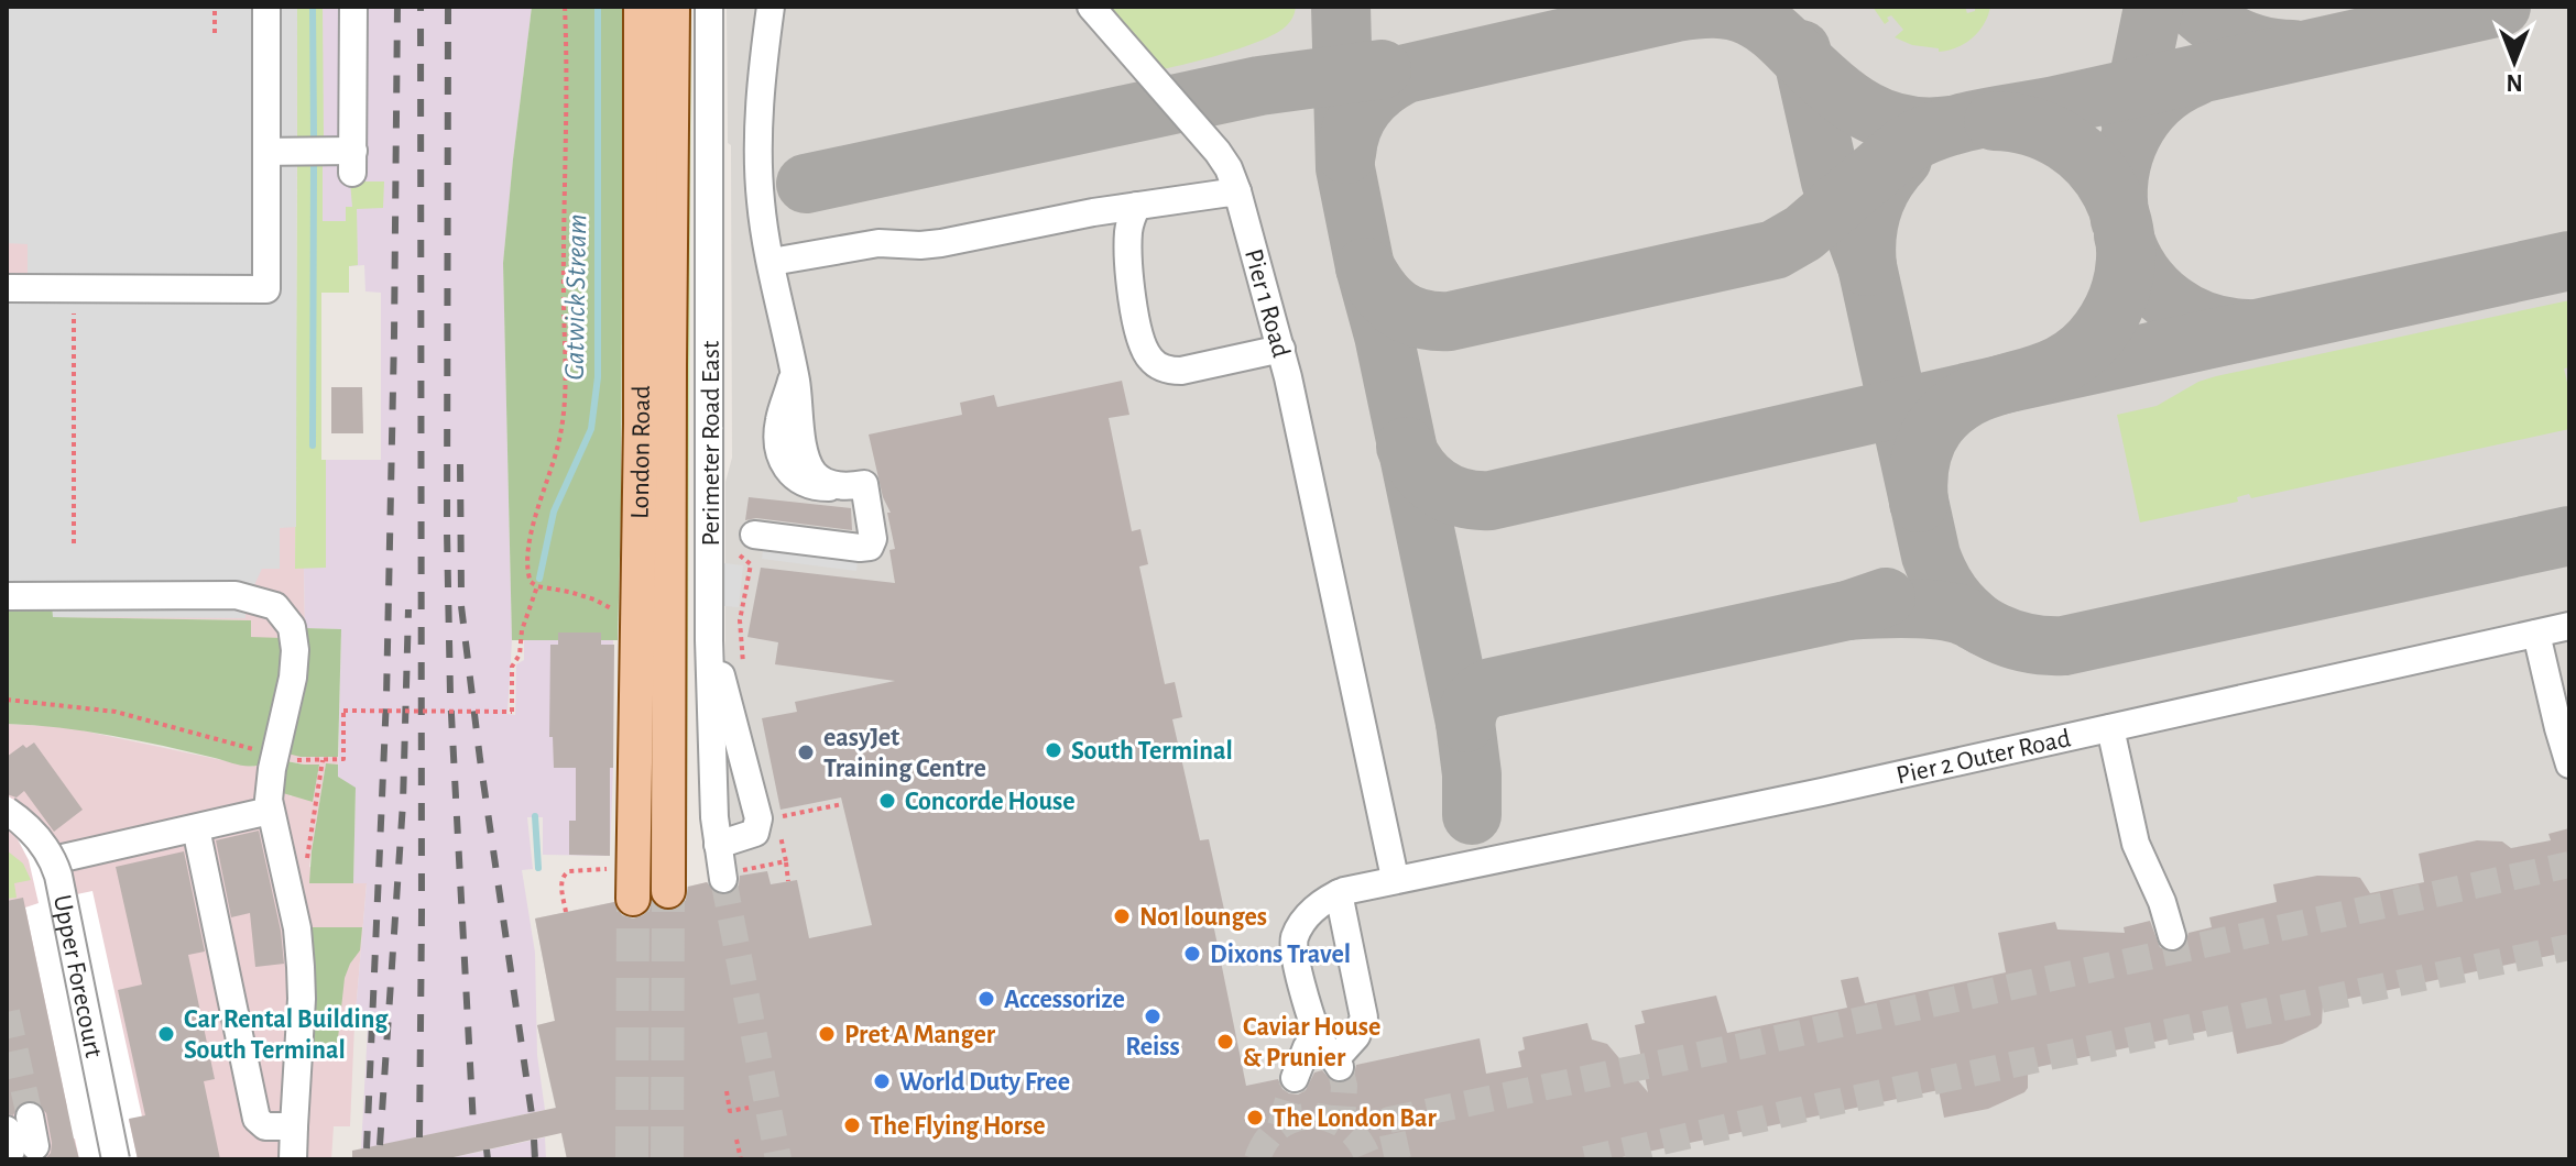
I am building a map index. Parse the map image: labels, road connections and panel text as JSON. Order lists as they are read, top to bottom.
{
  "streets": {
    "main road": ["London Road"],
    "street": [
      "Pier 1 Road",
      "Perimeter Road East",
      "Pier 2 Outer Road",
      "Upper Forecourt"
    ]
  },
  "crossings": [
    ["Pier 1 Road", "Pier 2 Outer Road"]
  ],
  "water": ["Gatwick Stream"],
  "places": [
    "South Terminal",
    "easyJet Training Centre",
    "Concorde House",
    "No1 lounges",
    "Dixons Travel",
    "Accessorize",
    "Reiss",
    "Car Rental Building South Terminal",
    "Pret A Manger",
    "Caviar House & Prunier",
    "World Duty Free",
    "The London Bar",
    "The Flying Horse"
  ],
  "north": "bottom"
}
